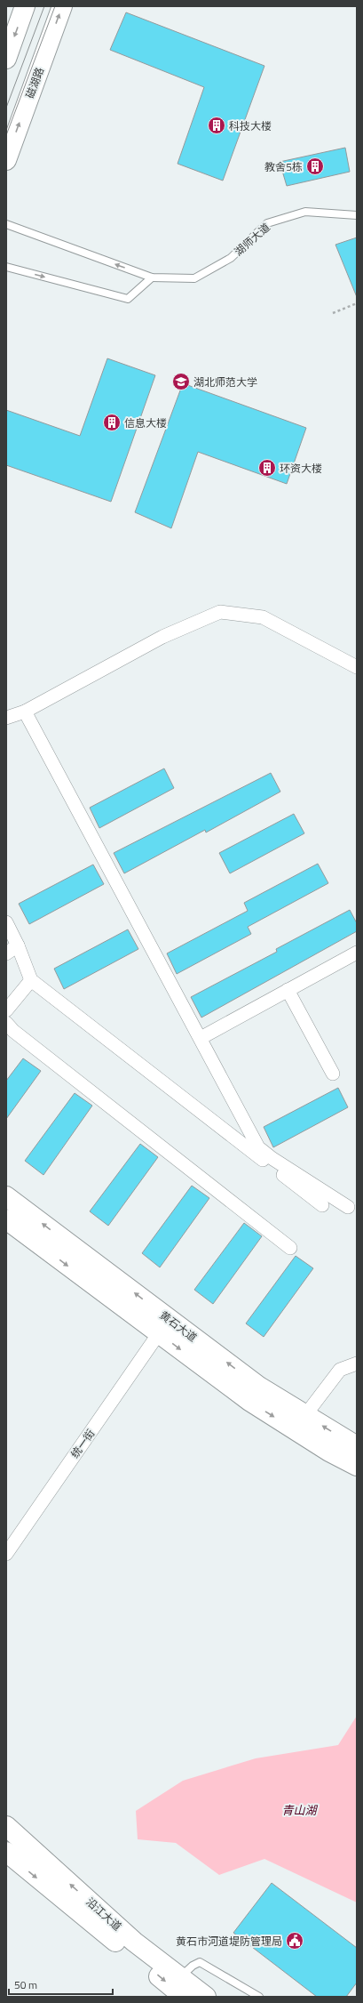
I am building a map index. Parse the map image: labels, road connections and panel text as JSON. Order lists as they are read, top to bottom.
{
  "streets": {
    "main road": ["磁湖路", "黄石大道", "沿江大道"],
    "street": ["统一街"],
    "lane": ["湖师大道"]
  },
  "crossings": [
    ["黄石大道", "统一街"]
  ],
  "one_way": ["湖师大道"],
  "water": ["青山湖"],
  "places": {
    "building": [
      "科技大楼",
      "教舍5栋",
      "信息大楼",
      "环资大楼"
    ],
    "school or university": ["湖北师范大学"],
    "public building": ["黄石市河道堤防管理局"]
  },
  "scale_bar": "50 m"
}
